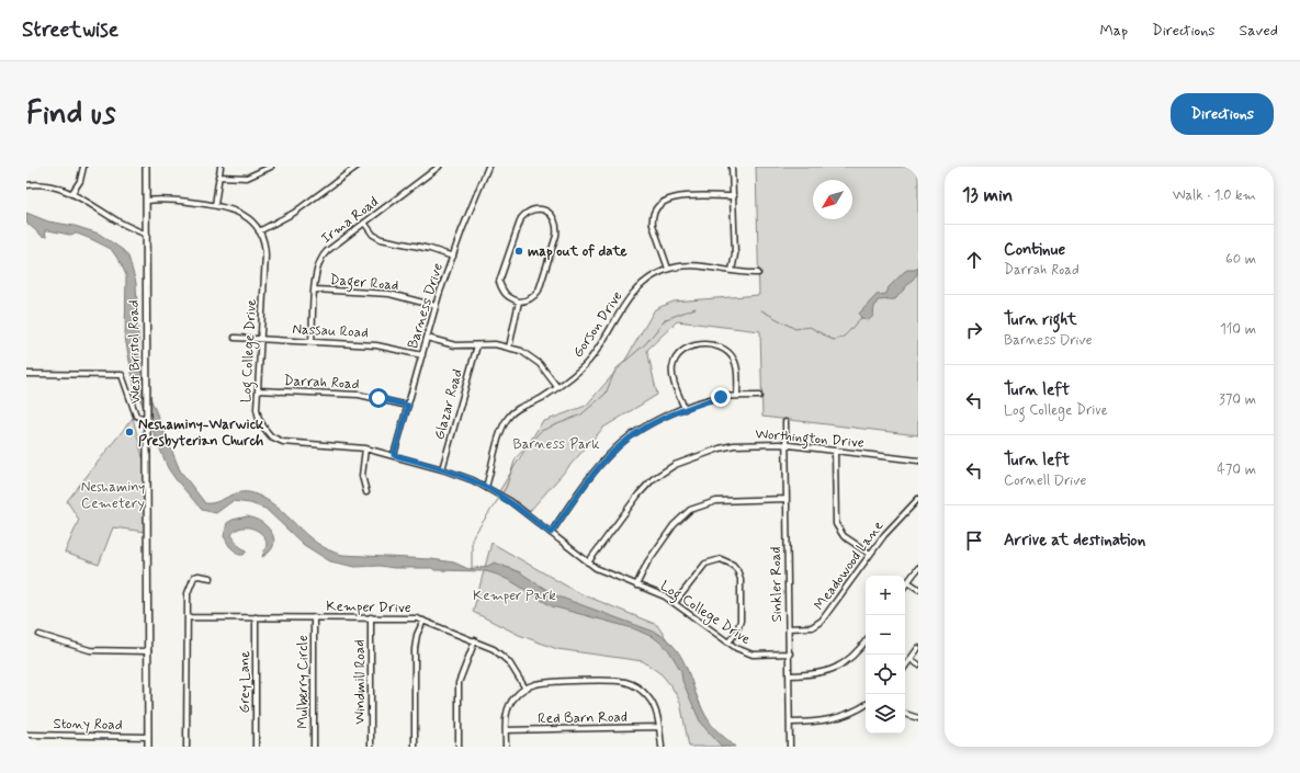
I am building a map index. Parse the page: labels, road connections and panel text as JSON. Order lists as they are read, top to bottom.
{
  "streets": {
    "main road": ["West Bristol Road"],
    "street": [
      "Irma Road",
      "Dager Road",
      "Barness Drive",
      "Gorson Drive",
      "Nassau Road",
      "Log College Drive",
      "Darrah Road",
      "Glazar Road",
      "Worthington Drive",
      "Meadowood Lane",
      "Sinkler Road",
      "Kemper Drive",
      "Grey Lane",
      "Mulberry Circle",
      "Windmill Road",
      "Red Barn Road",
      "Stony Road"
    ]
  },
  "crossings": [
    ["Irma Road", "Dager Road"],
    ["Irma Road", "Nassau Road"],
    ["Dager Road", "Barness Drive"],
    ["Barness Drive", "Nassau Road"],
    ["Barness Drive", "Log College Drive"],
    ["Barness Drive", "Darrah Road"],
    ["Gorson Drive", "Log College Drive"],
    ["Nassau Road", "Log College Drive"],
    ["Log College Drive", "West Bristol Road"],
    ["Log College Drive", "Darrah Road"],
    ["Log College Drive", "Glazar Road"],
    ["Log College Drive", "Worthington Drive"],
    ["Log College Drive", "Sinkler Road"],
    ["West Bristol Road", "Stony Road"],
    ["Worthington Drive", "Sinkler Road"],
    ["Meadowood Lane", "Sinkler Road"],
    ["Kemper Drive", "Grey Lane"],
    ["Kemper Drive", "Mulberry Circle"],
    ["Kemper Drive", "Windmill Road"]
  ],
  "parks": ["Barness Park", "Neshaminy Cemetery", "Kemper Park"],
  "places": ["map out of date", "Neshaminy-Warwick Presbyterian Church"],
  "north": "bottom left",
  "page": {
    "header": "Streetwise",
    "nav": ["Map", "Directions", "Saved"],
    "buttons": "Directions",
    "title": "Find us",
    "heading": ["13 min", "Walk · 1.0 km"],
    "list": [
      ["Continue", "Darrah Road", "60 m"],
      ["Turn right", "Barness Drive", "110 m"],
      ["Turn left", "Log College Drive", "370 m"],
      ["Turn left", "Cornell Drive", "470 m"],
      "Arrive at destination"
    ],
    "map_buttons": ["+", "−"]
  }
}
